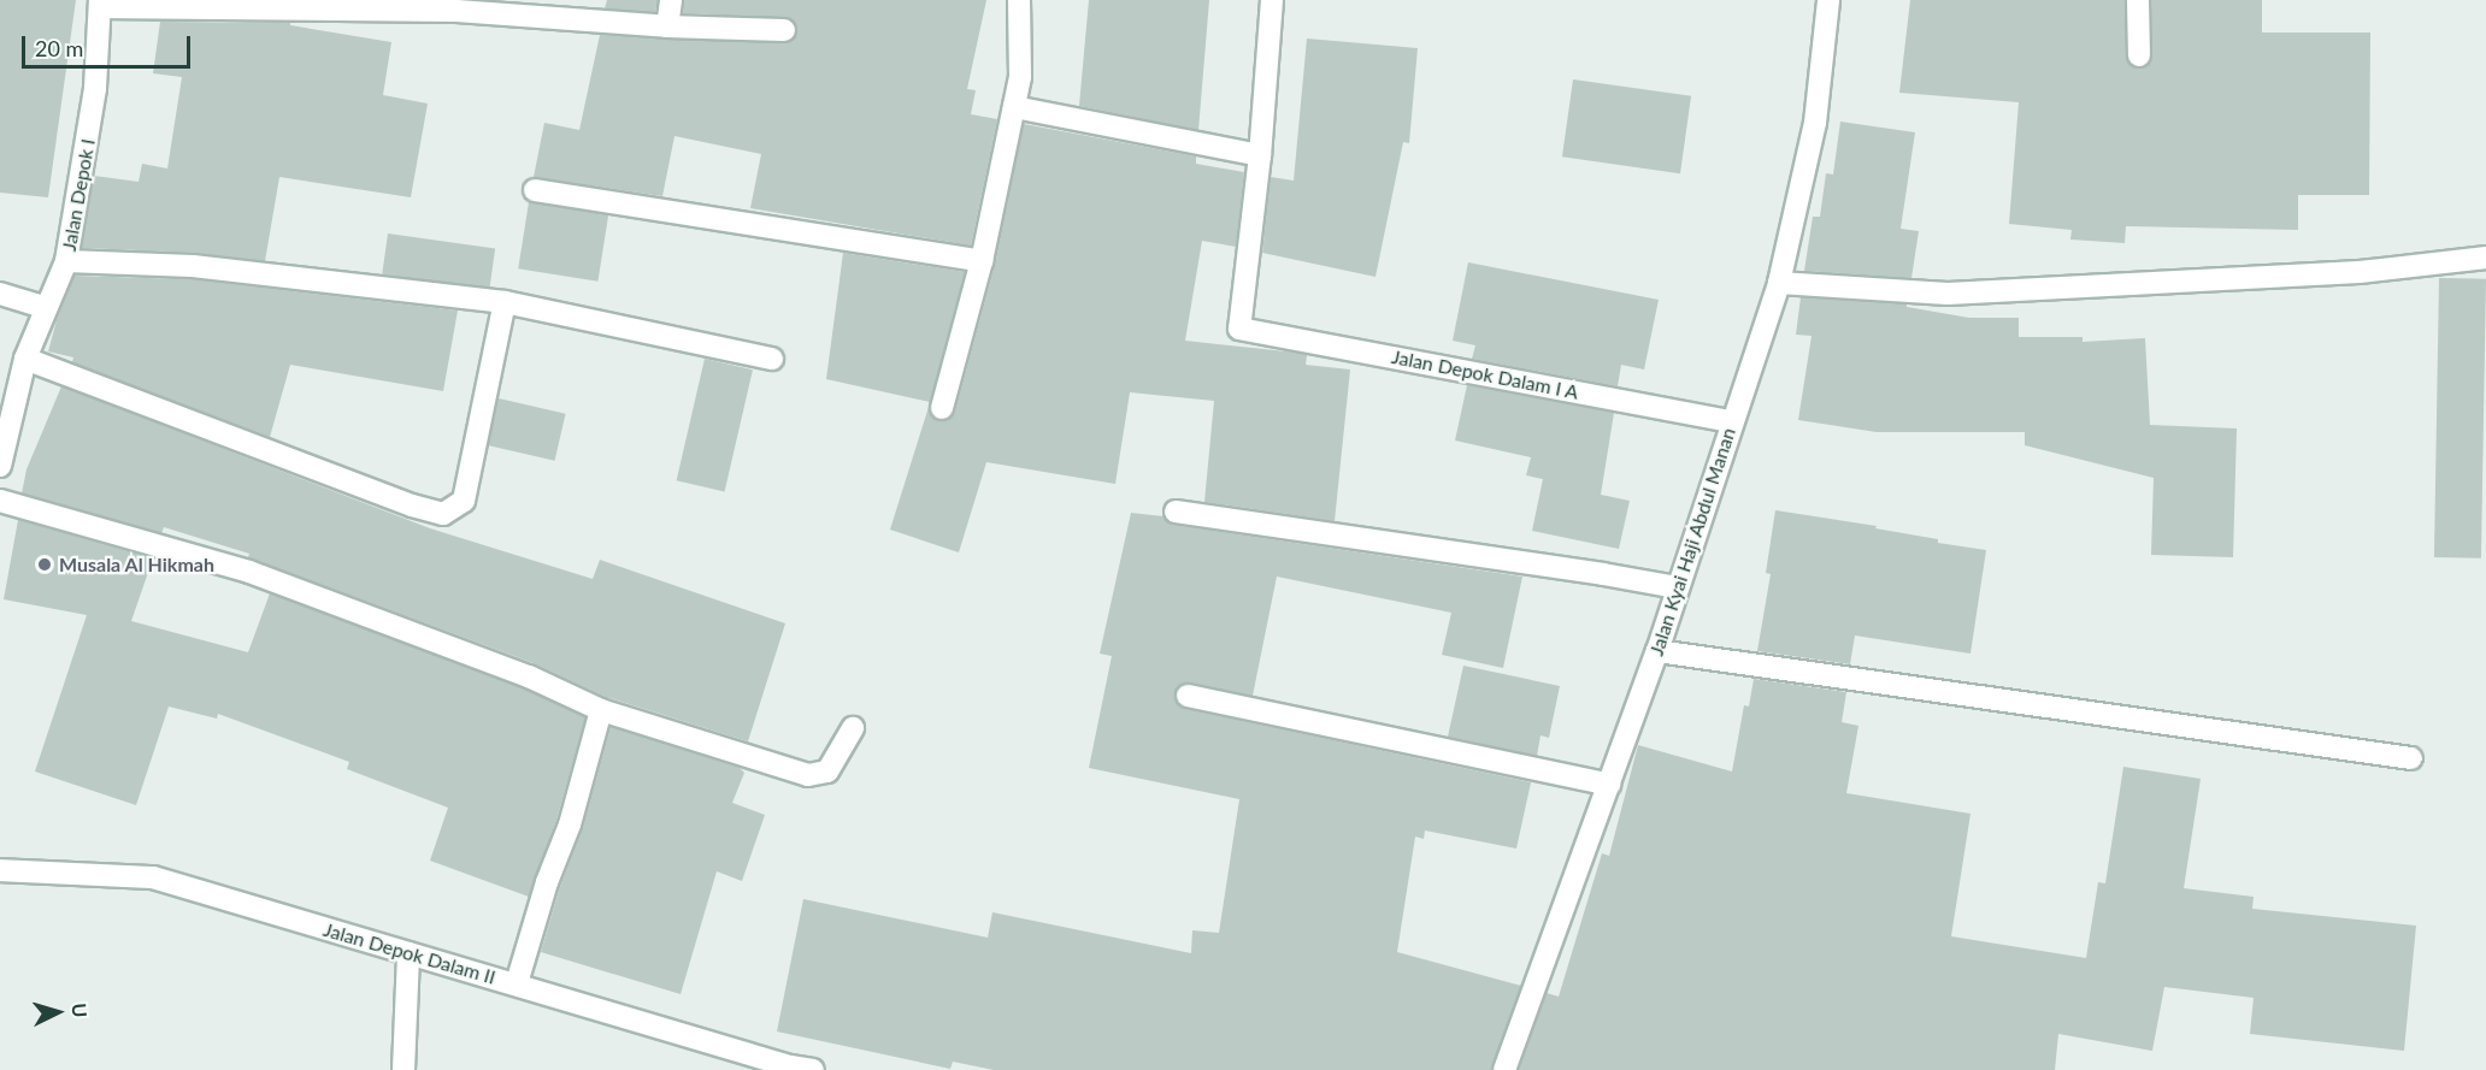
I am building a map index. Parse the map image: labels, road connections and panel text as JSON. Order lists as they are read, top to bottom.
{
  "streets": {
    "street": [
      "Jalan Depok I",
      "Jalan Depok Dalam I A",
      "Jalan Kyai Haji Abdul Manan",
      "Jalan Depok Dalam II"
    ]
  },
  "crossings": [
    ["Jalan Depok Dalam I A", "Jalan Kyai Haji Abdul Manan"]
  ],
  "places": ["Musala Al Hikmah"],
  "scale_bar": "20 m",
  "north": "right"
}
